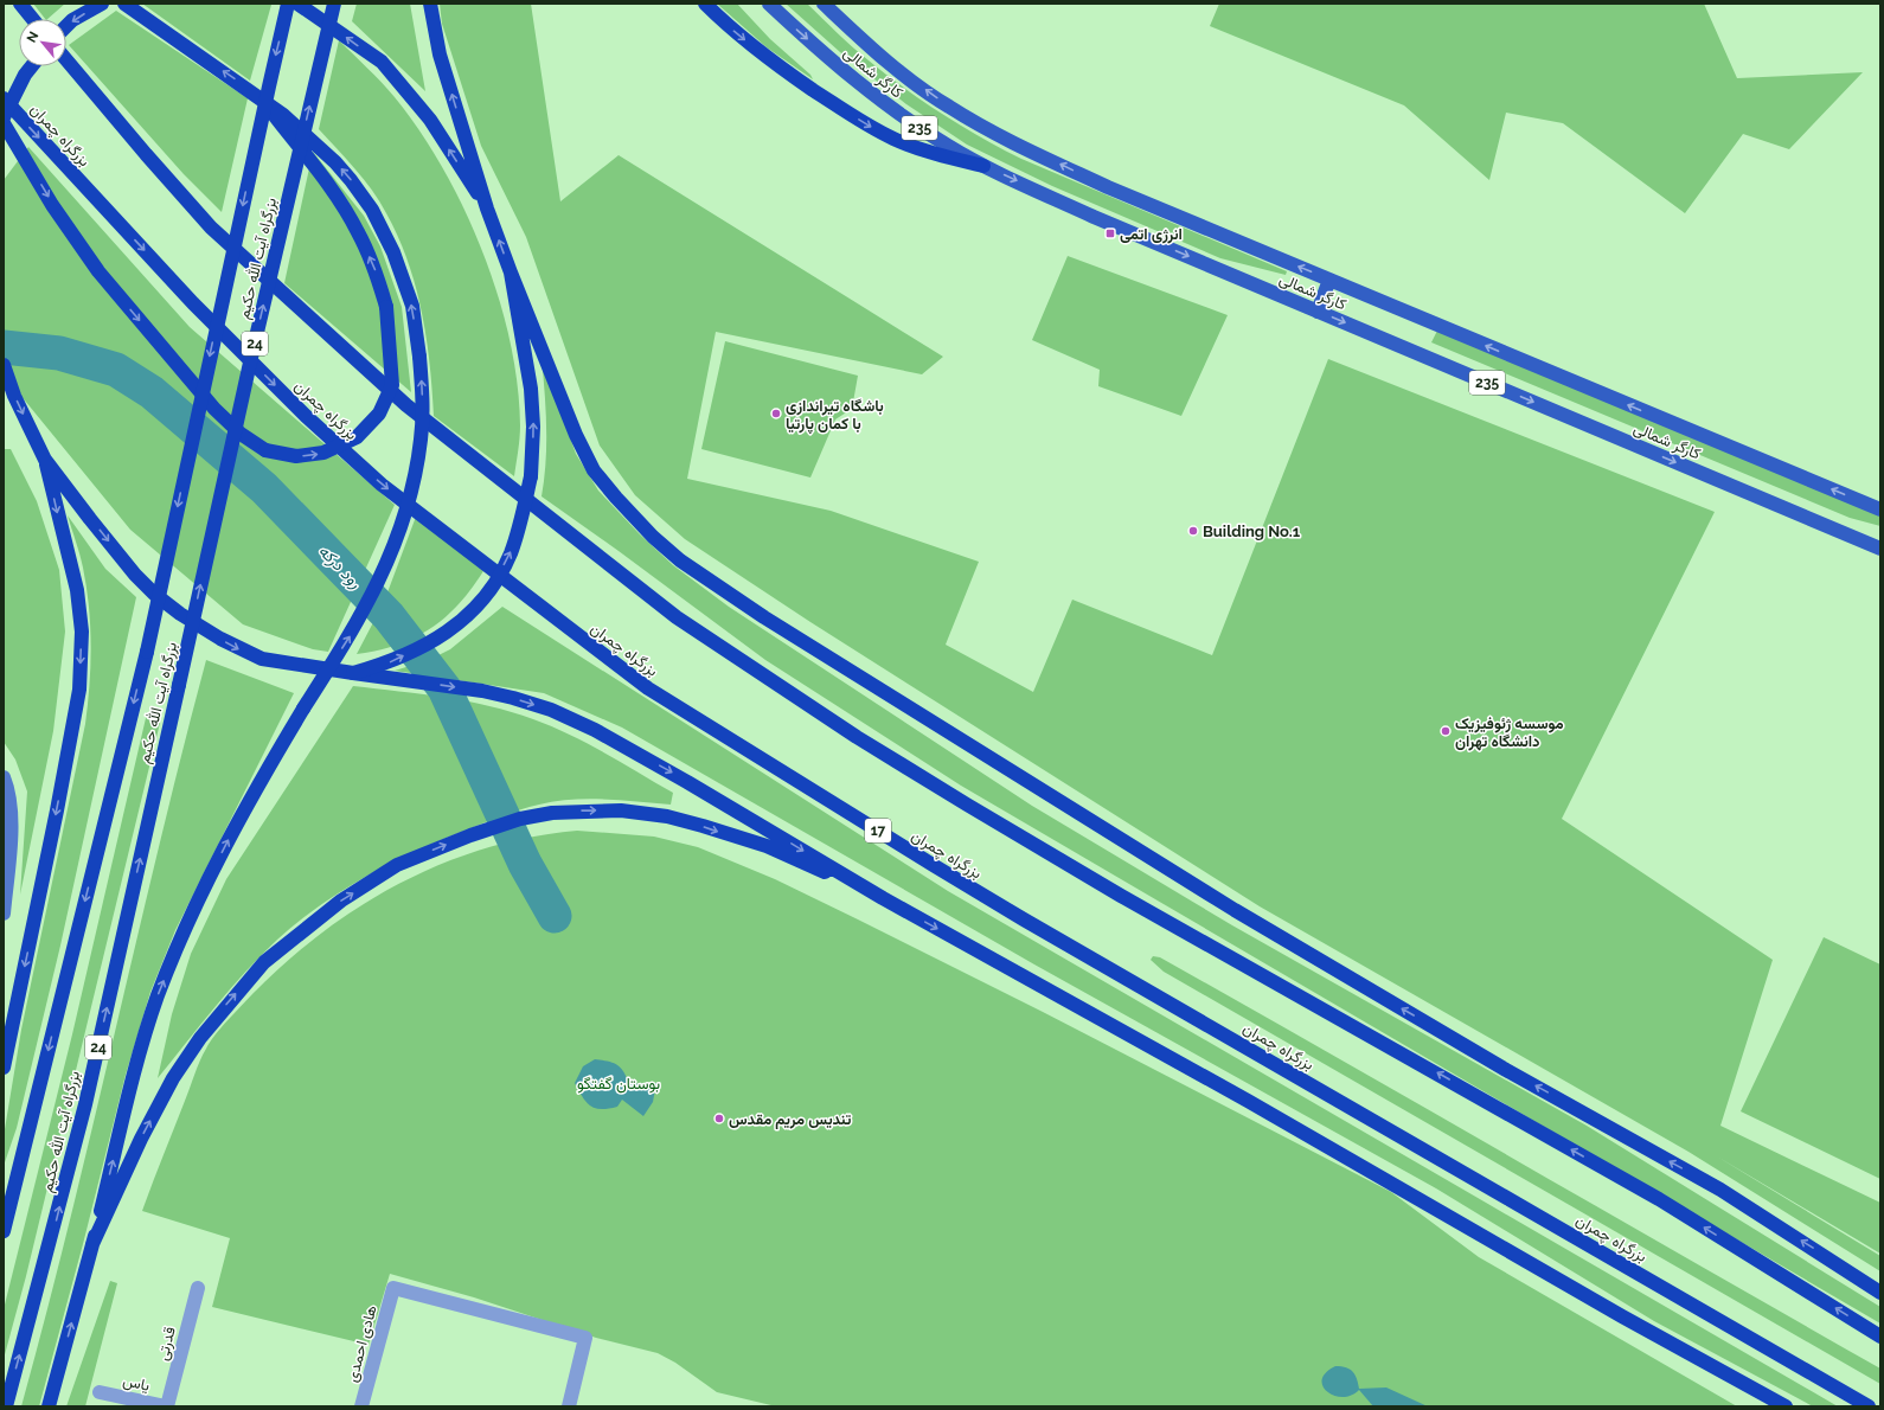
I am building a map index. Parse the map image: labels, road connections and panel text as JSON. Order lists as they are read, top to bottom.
{
  "streets": {
    "highway": [
      "بزرگراه چمران",
      "بزرگراه آیت الله حکیم",
      "24",
      "17"
    ],
    "main road": ["کارگر شمالی", "235"],
    "street": ["قدرتی", "هادی احمدی", "یاس"]
  },
  "crossings": [
    ["قدرتی", "یاس"]
  ],
  "water": ["رود درکه"],
  "parks": ["بوستان گفتگو"],
  "places": {
    "transit": ["انرژی اتمی"],
    "other": [
      "باشگاه تیراندازی با کمان پارتیا",
      "Building No.1",
      "موسسه ژئوفیزیک دانشگاه تهران",
      "تندیس مریم مقدس"
    ]
  },
  "north": "top left"
}
